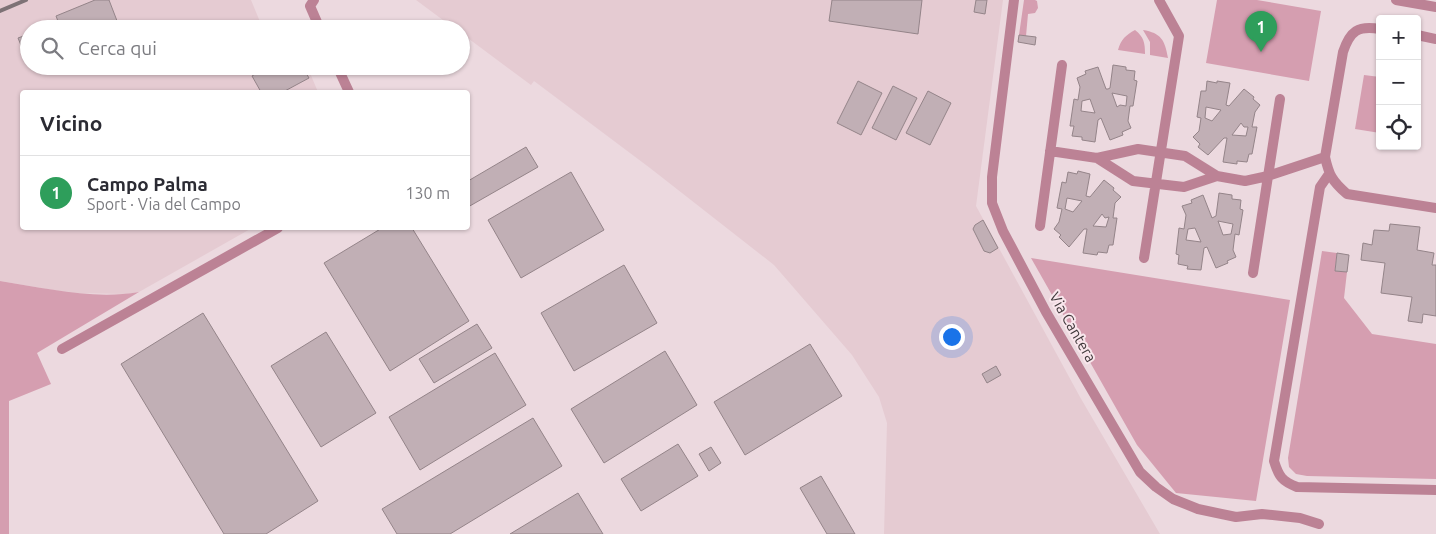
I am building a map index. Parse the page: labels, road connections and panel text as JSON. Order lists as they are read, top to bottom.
{
  "streets": {
    "street": ["Via Cantera"]
  },
  "page": {
    "pins": "1",
    "map_buttons": ["+", "−"],
    "search": "Cerca qui",
    "heading": "Vicino",
    "list": [
      {
        "mark": "1",
        "name": "Campo Palma",
        "note": "Sport · Via del Campo",
        "value": "130 m"
      }
    ]
  }
}
